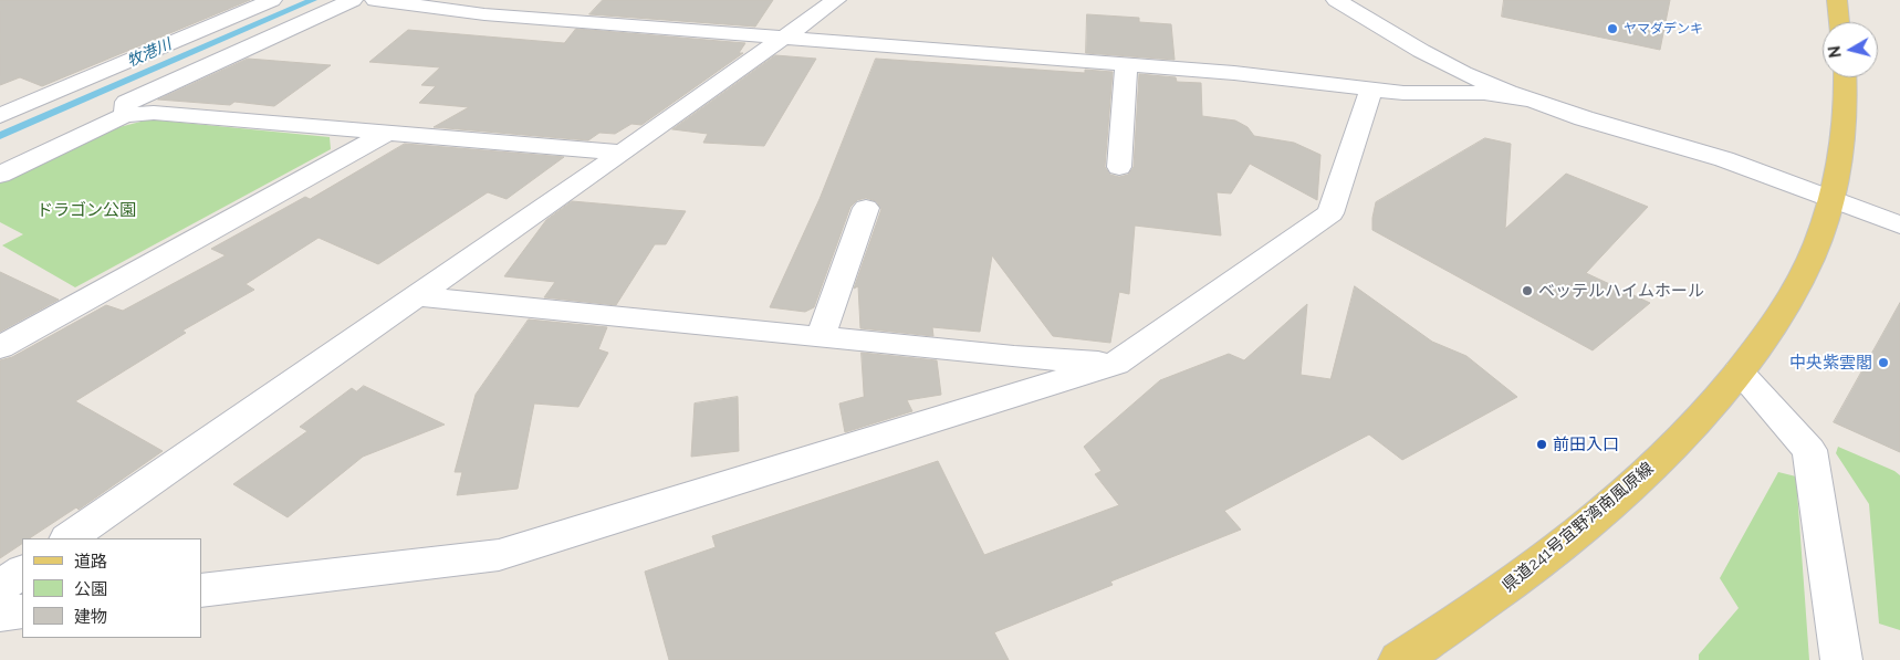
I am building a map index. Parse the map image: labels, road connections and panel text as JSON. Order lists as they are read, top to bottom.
{
  "streets": {
    "main road": ["県道241号宜野湾南風原線"]
  },
  "water": ["牧港川"],
  "parks": ["ドラゴン公園"],
  "places": [
    "ヤマダデンキ",
    "ベッテルハイムホール",
    "中央紫雲閣",
    "前田入口"
  ],
  "legend": ["道路", "公園", "建物"],
  "north": "left"
}
